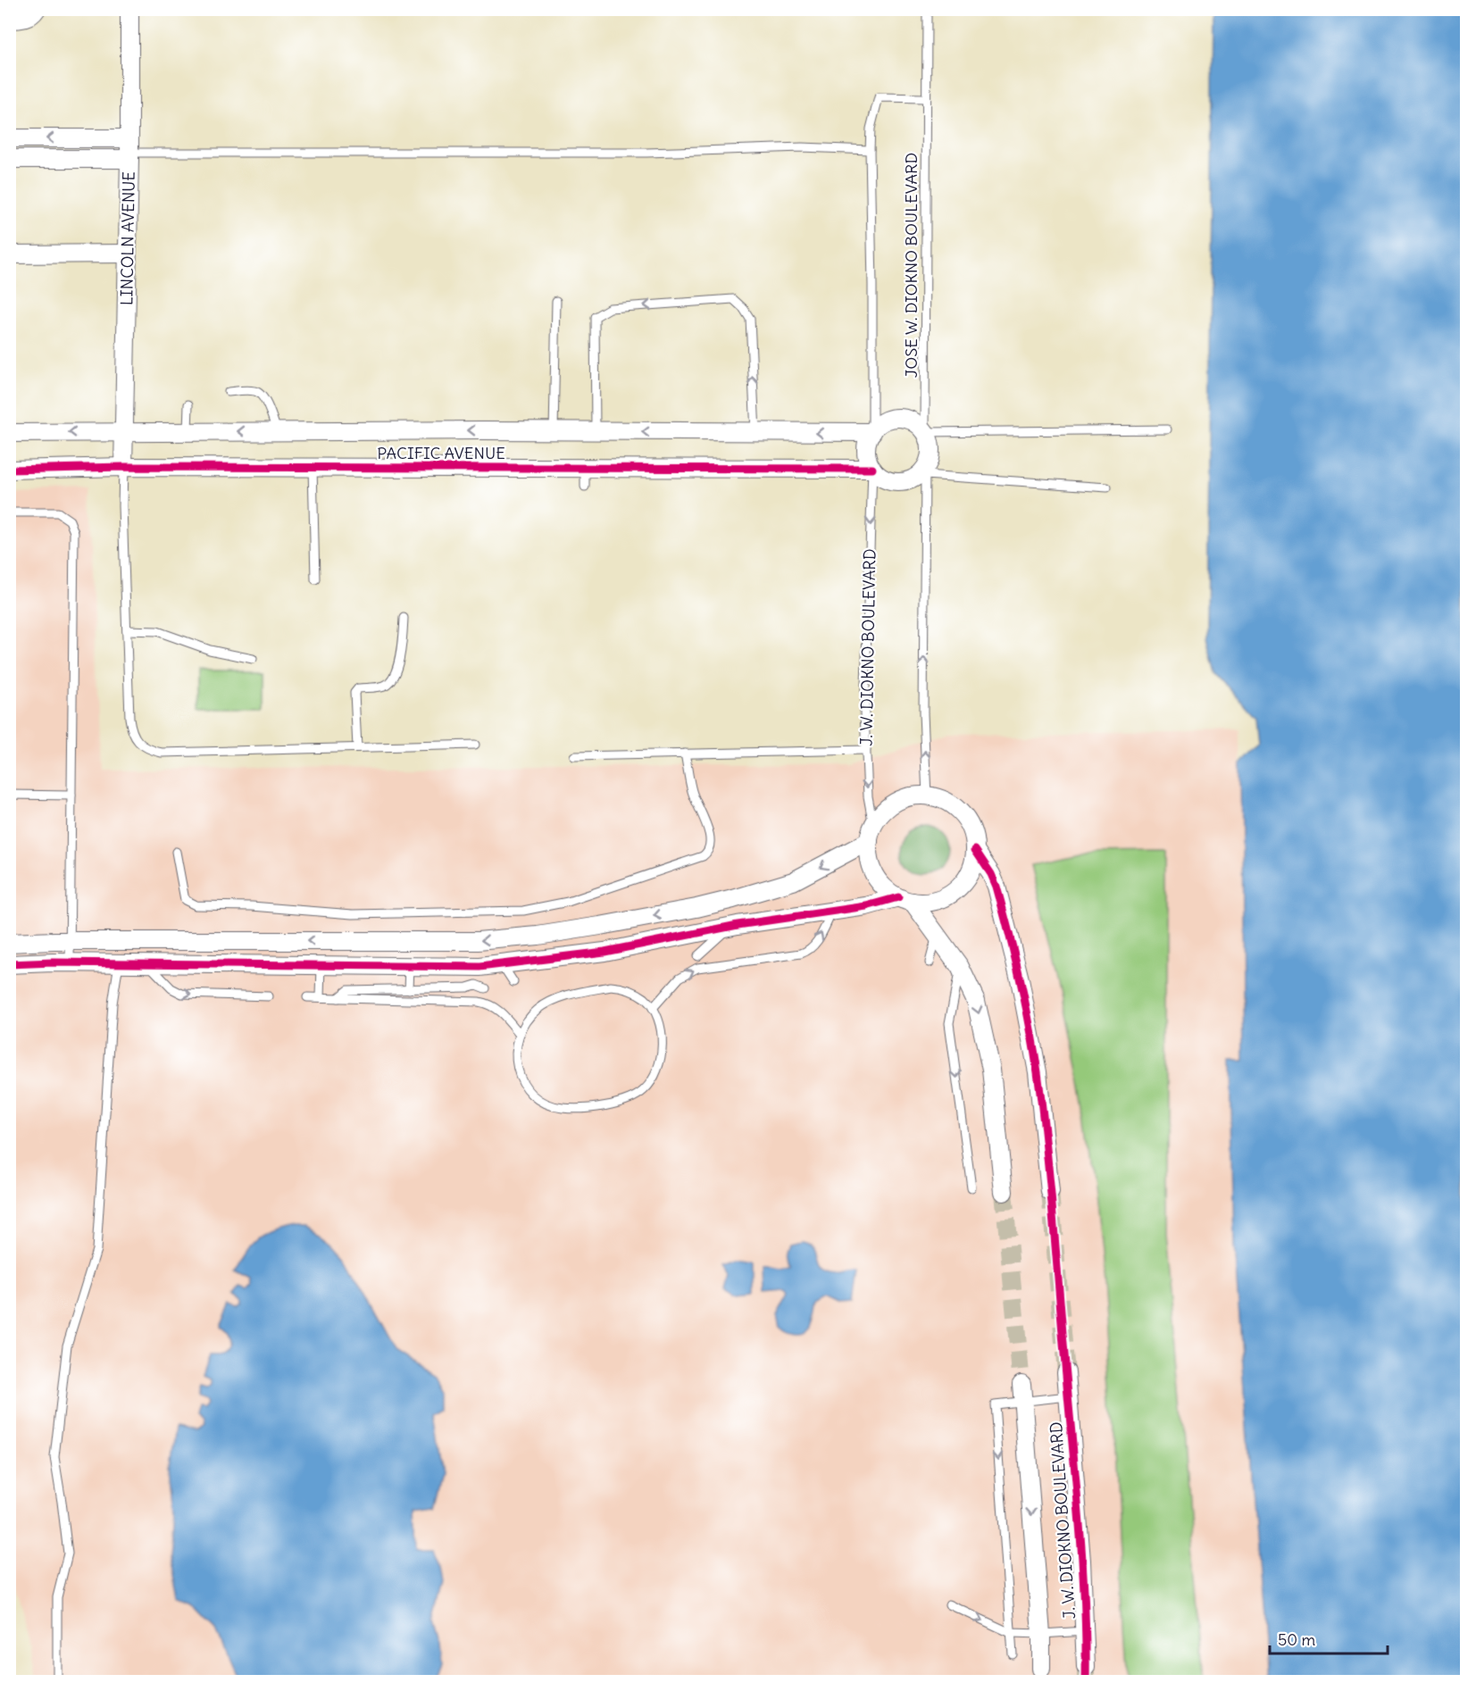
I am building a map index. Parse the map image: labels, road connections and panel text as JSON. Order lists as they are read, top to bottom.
{
  "streets": {
    "street": ["LINCOLN AVENUE", "PACIFIC AVENUE", "J. W. DIOKNO BOULEVARD"],
    "lane": ["JOSE W. DIOKNO BOULEVARD"]
  },
  "crossings": [
    ["LINCOLN AVENUE", "PACIFIC AVENUE"],
    ["JOSE W. DIOKNO BOULEVARD", "PACIFIC AVENUE"],
    ["JOSE W. DIOKNO BOULEVARD", "J. W. DIOKNO BOULEVARD"],
    ["PACIFIC AVENUE", "J. W. DIOKNO BOULEVARD"]
  ],
  "scale_bar": "50 m"
}
